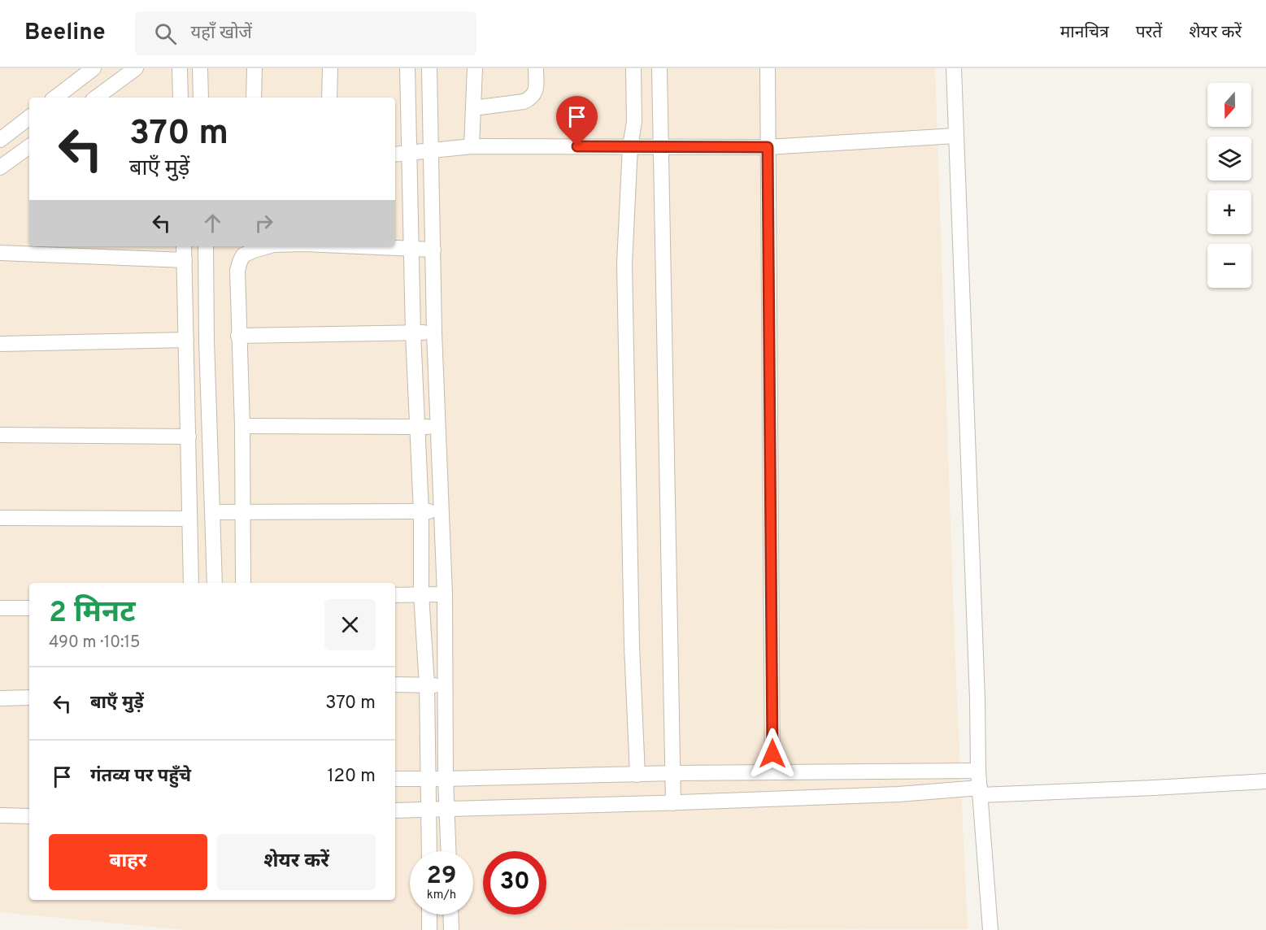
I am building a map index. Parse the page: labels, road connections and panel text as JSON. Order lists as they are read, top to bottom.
{
  "north": "bottom",
  "page": {
    "header": "Beeline",
    "search": "यहाँ खोजें",
    "nav": ["मानचित्र", "परतें", "शेयर करें"],
    "map_buttons": ["+", "−"],
    "turn": ["370 m", "बाएँ मुड़ें"],
    "heading": ["2 मिनट", "490 m · 10:15"],
    "list": [
      {
        "name": "बाएँ मुड़ें",
        "value": "370 m"
      },
      {
        "name": "गंतव्य पर पहुँचे",
        "value": "120 m"
      }
    ],
    "buttons": ["बाहर", "शेयर करें"],
    "speed": "29 km/h",
    "limit": "30"
  }
}
